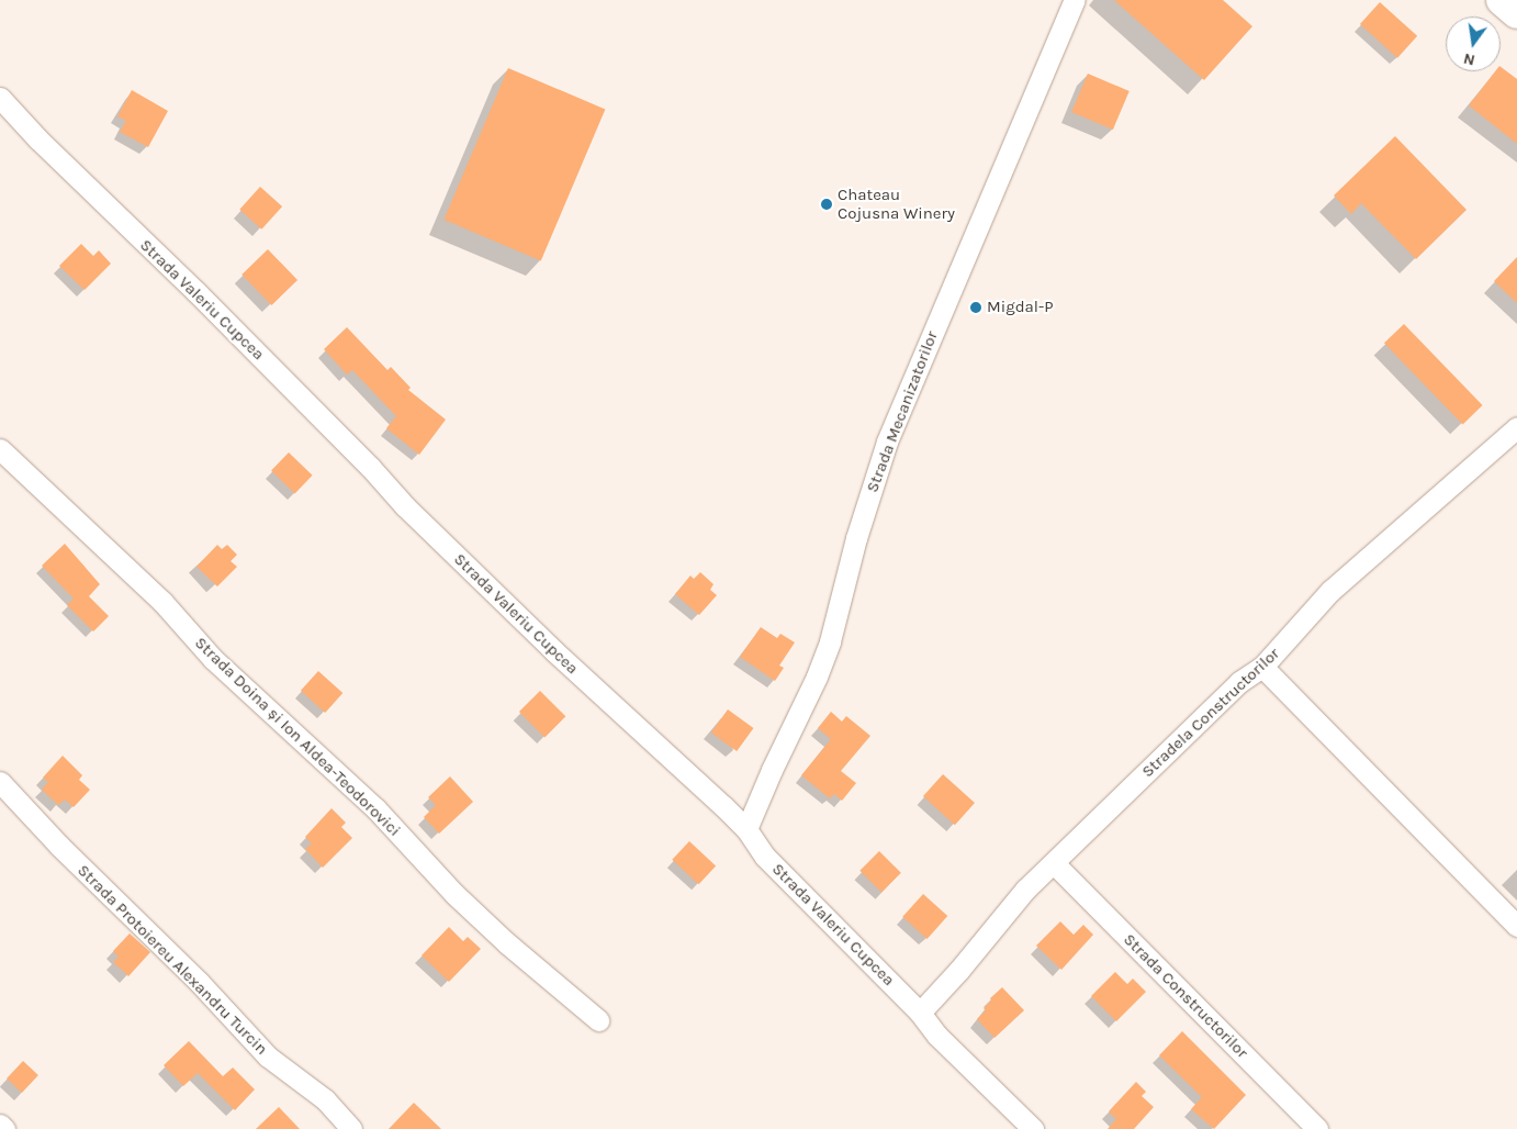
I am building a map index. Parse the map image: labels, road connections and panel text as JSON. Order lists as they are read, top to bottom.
{
  "streets": {
    "street": [
      "Strada Valeriu Cupcea",
      "Strada Mecanizatorilor",
      "Stradela Constructorilor",
      "Strada Doina și Ion Aldea-Teodorovici",
      "Strada Protoiereu Alexandru Turcin",
      "Strada Constructorilor"
    ]
  },
  "crossings": [
    ["Strada Valeriu Cupcea", "Strada Mecanizatorilor"],
    ["Strada Valeriu Cupcea", "Stradela Constructorilor"],
    ["Stradela Constructorilor", "Strada Constructorilor"]
  ],
  "places": ["Chateau Cojusna Winery", "Migdal-P"],
  "north": "bottom"
}
